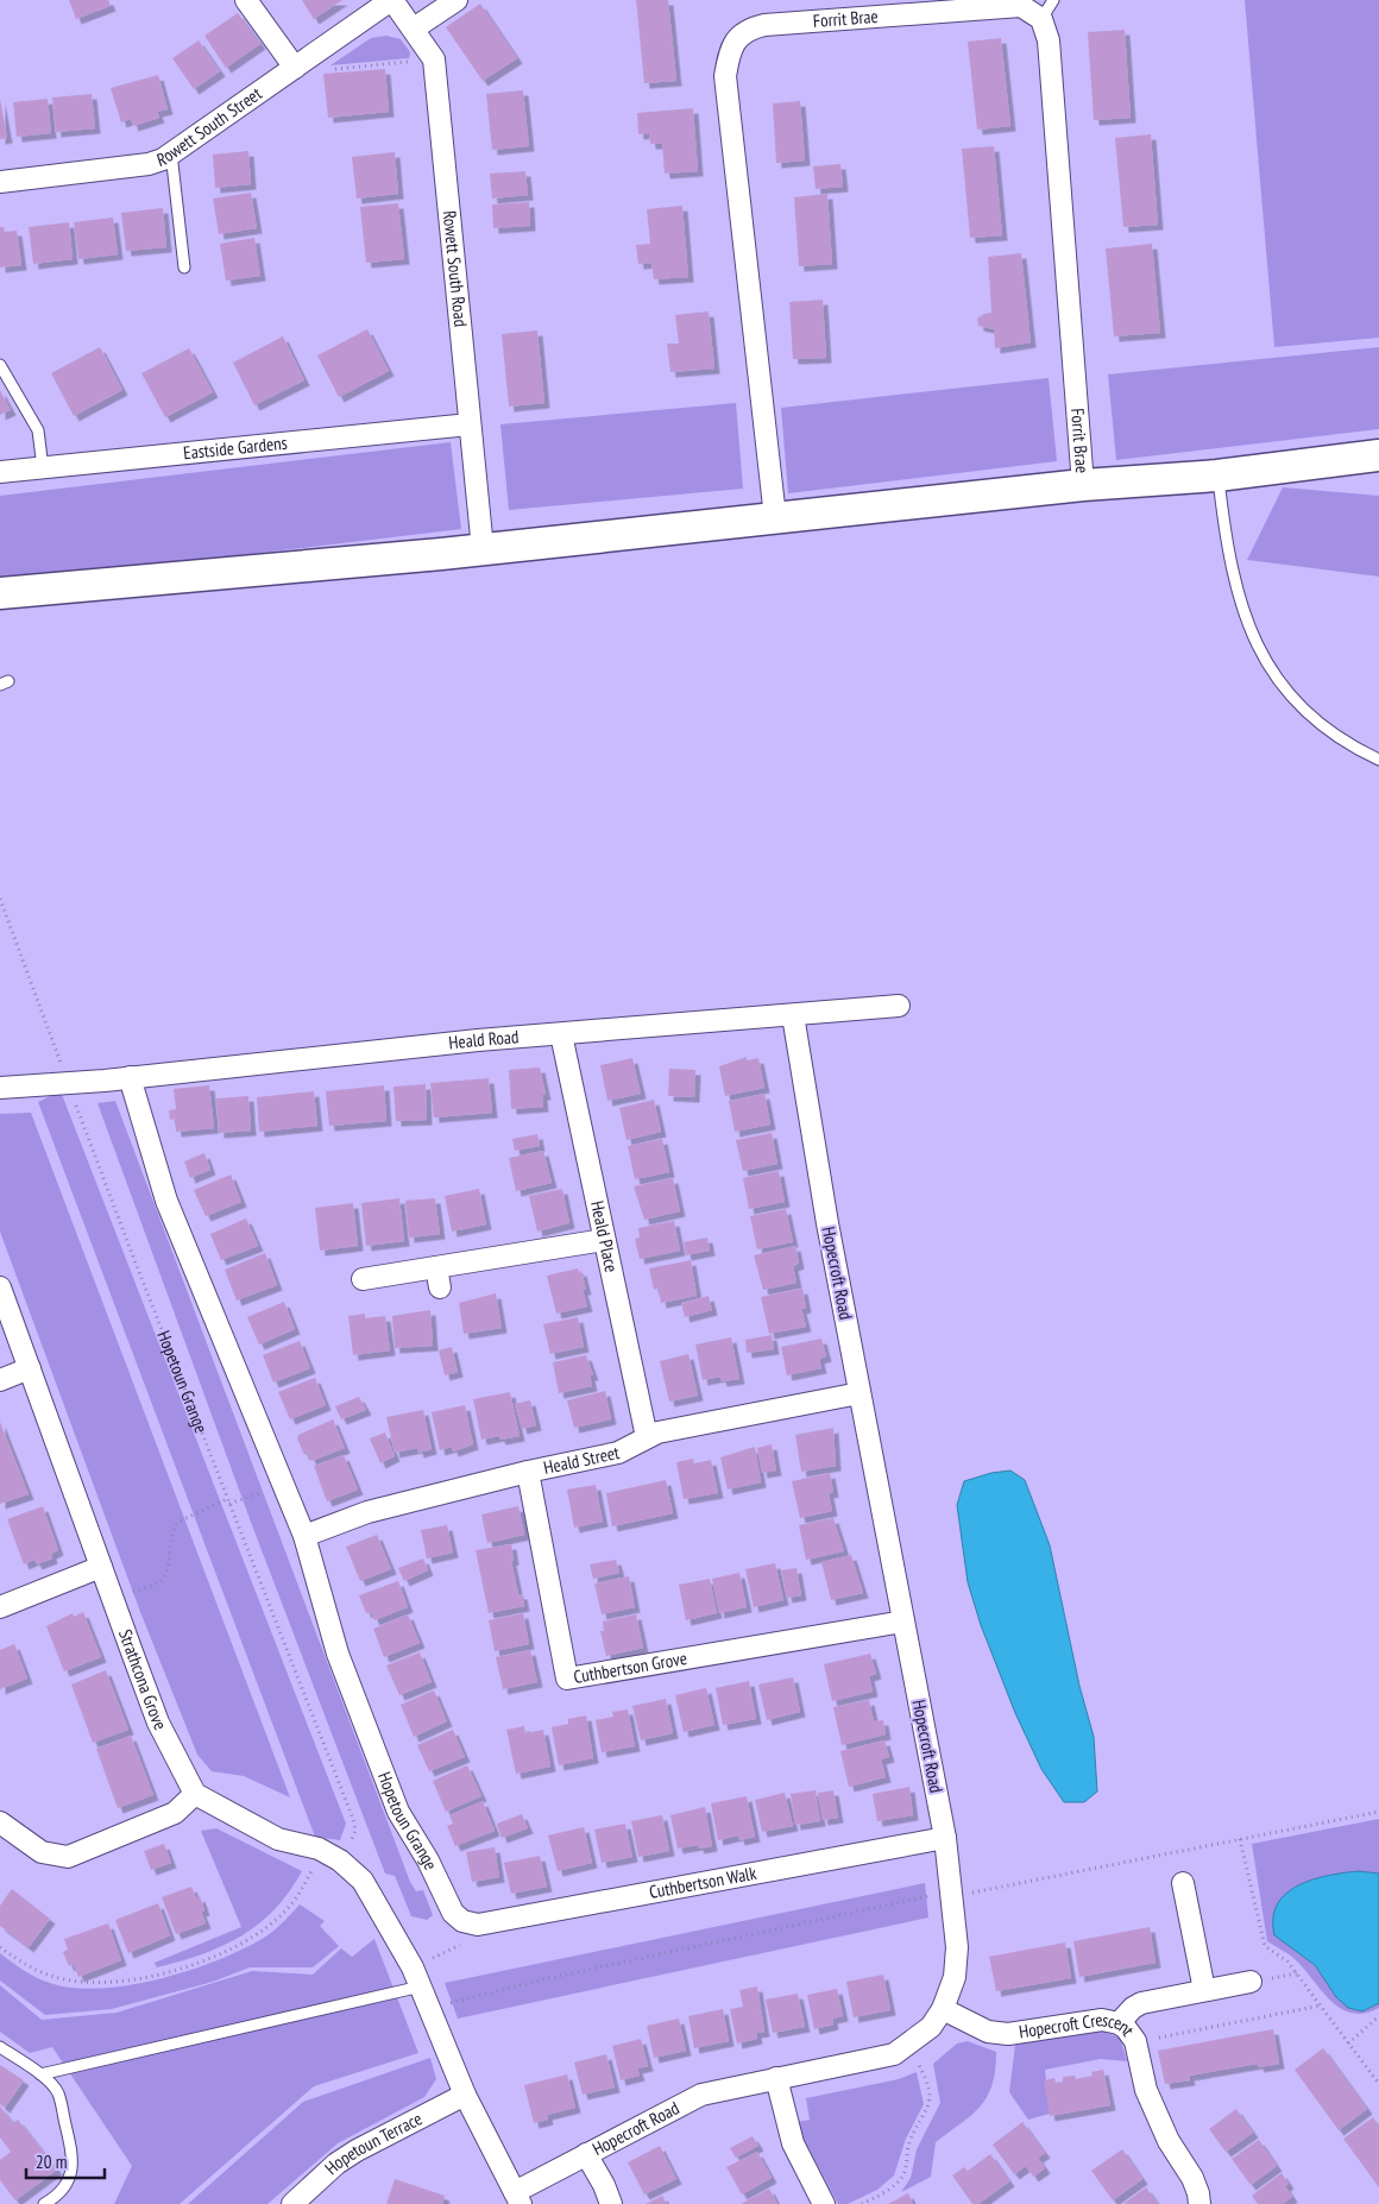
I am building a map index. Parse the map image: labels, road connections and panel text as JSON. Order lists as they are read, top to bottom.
{
  "streets": {
    "street": [
      "Forrit Brae",
      "Rowett South Street",
      "Rowett South Road",
      "Eastside Gardens",
      "Heald Road",
      "Heald Place",
      "Hopecroft Road",
      "Hopetoun Grange",
      "Heald Street",
      "Cuthbertson Grove",
      "Strathcona Grove",
      "Cuthbertson Walk",
      "Hopecroft Crescent",
      "Hopetoun Terrace"
    ]
  },
  "crossings": [
    ["Rowett South Street", "Rowett South Road"],
    ["Rowett South Road", "Eastside Gardens"],
    ["Heald Road", "Heald Place"],
    ["Heald Road", "Hopecroft Road"],
    ["Heald Road", "Hopetoun Grange"],
    ["Heald Place", "Heald Street"],
    ["Hopecroft Road", "Heald Street"],
    ["Hopecroft Road", "Cuthbertson Grove"],
    ["Hopecroft Road", "Cuthbertson Walk"],
    ["Hopecroft Road", "Hopecroft Crescent"],
    ["Hopetoun Grange", "Heald Street"],
    ["Hopetoun Grange", "Cuthbertson Walk"],
    ["Heald Street", "Cuthbertson Grove"]
  ],
  "scale_bar": "20 m"
}
